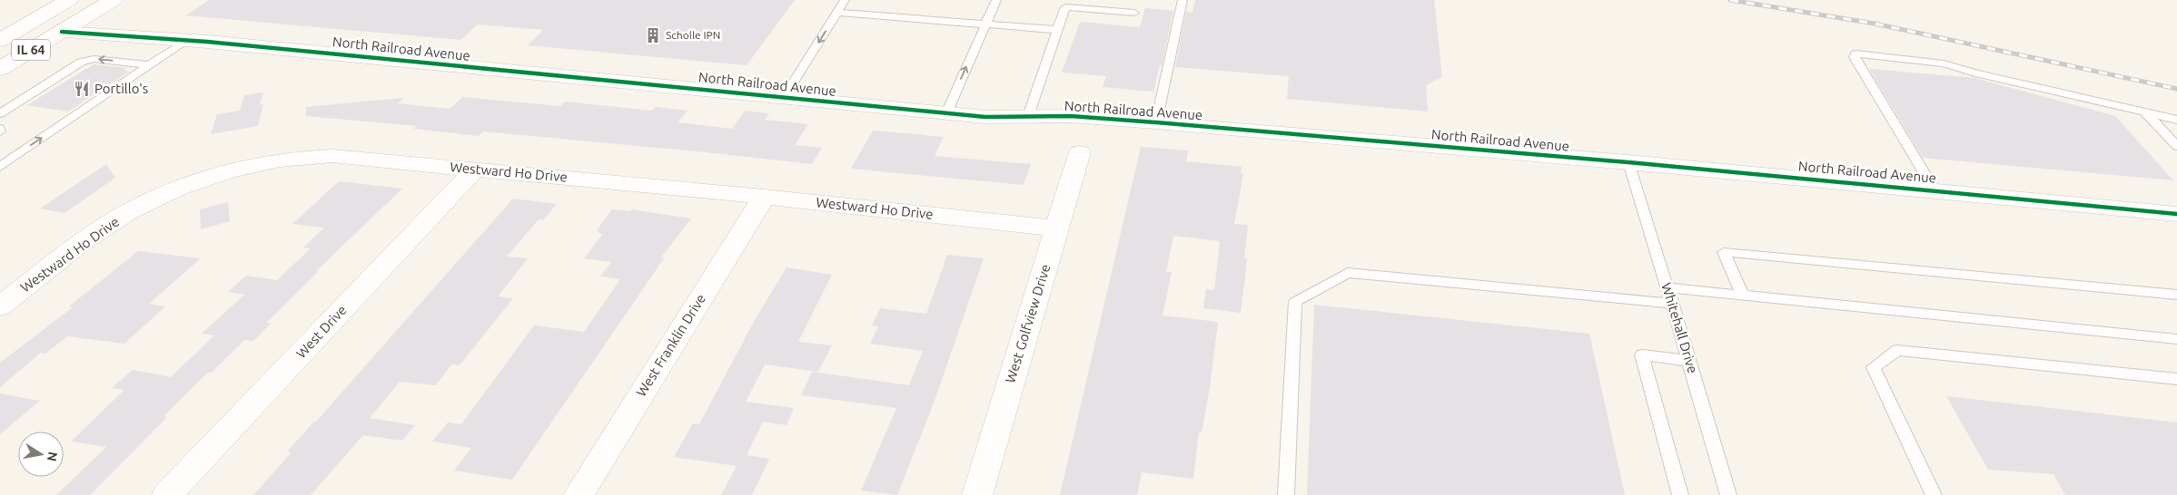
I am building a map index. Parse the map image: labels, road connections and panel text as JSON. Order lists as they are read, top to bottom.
{
  "streets": {
    "street": [
      "North Railroad Avenue",
      "IL 64",
      "Westward Ho Drive",
      "West Golfview Drive",
      "West Drive",
      "West Franklin Drive"
    ],
    "lane": ["Whitehall Drive"]
  },
  "crossings": [
    ["North Railroad Avenue", "IL 64"],
    ["North Railroad Avenue", "Whitehall Drive"],
    ["Westward Ho Drive", "West Golfview Drive"],
    ["Westward Ho Drive", "West Drive"],
    ["Westward Ho Drive", "West Franklin Drive"]
  ],
  "places": {
    "building": ["Scholle IPN"],
    "restaurant": ["Portillo's"]
  },
  "north": "right"
}
